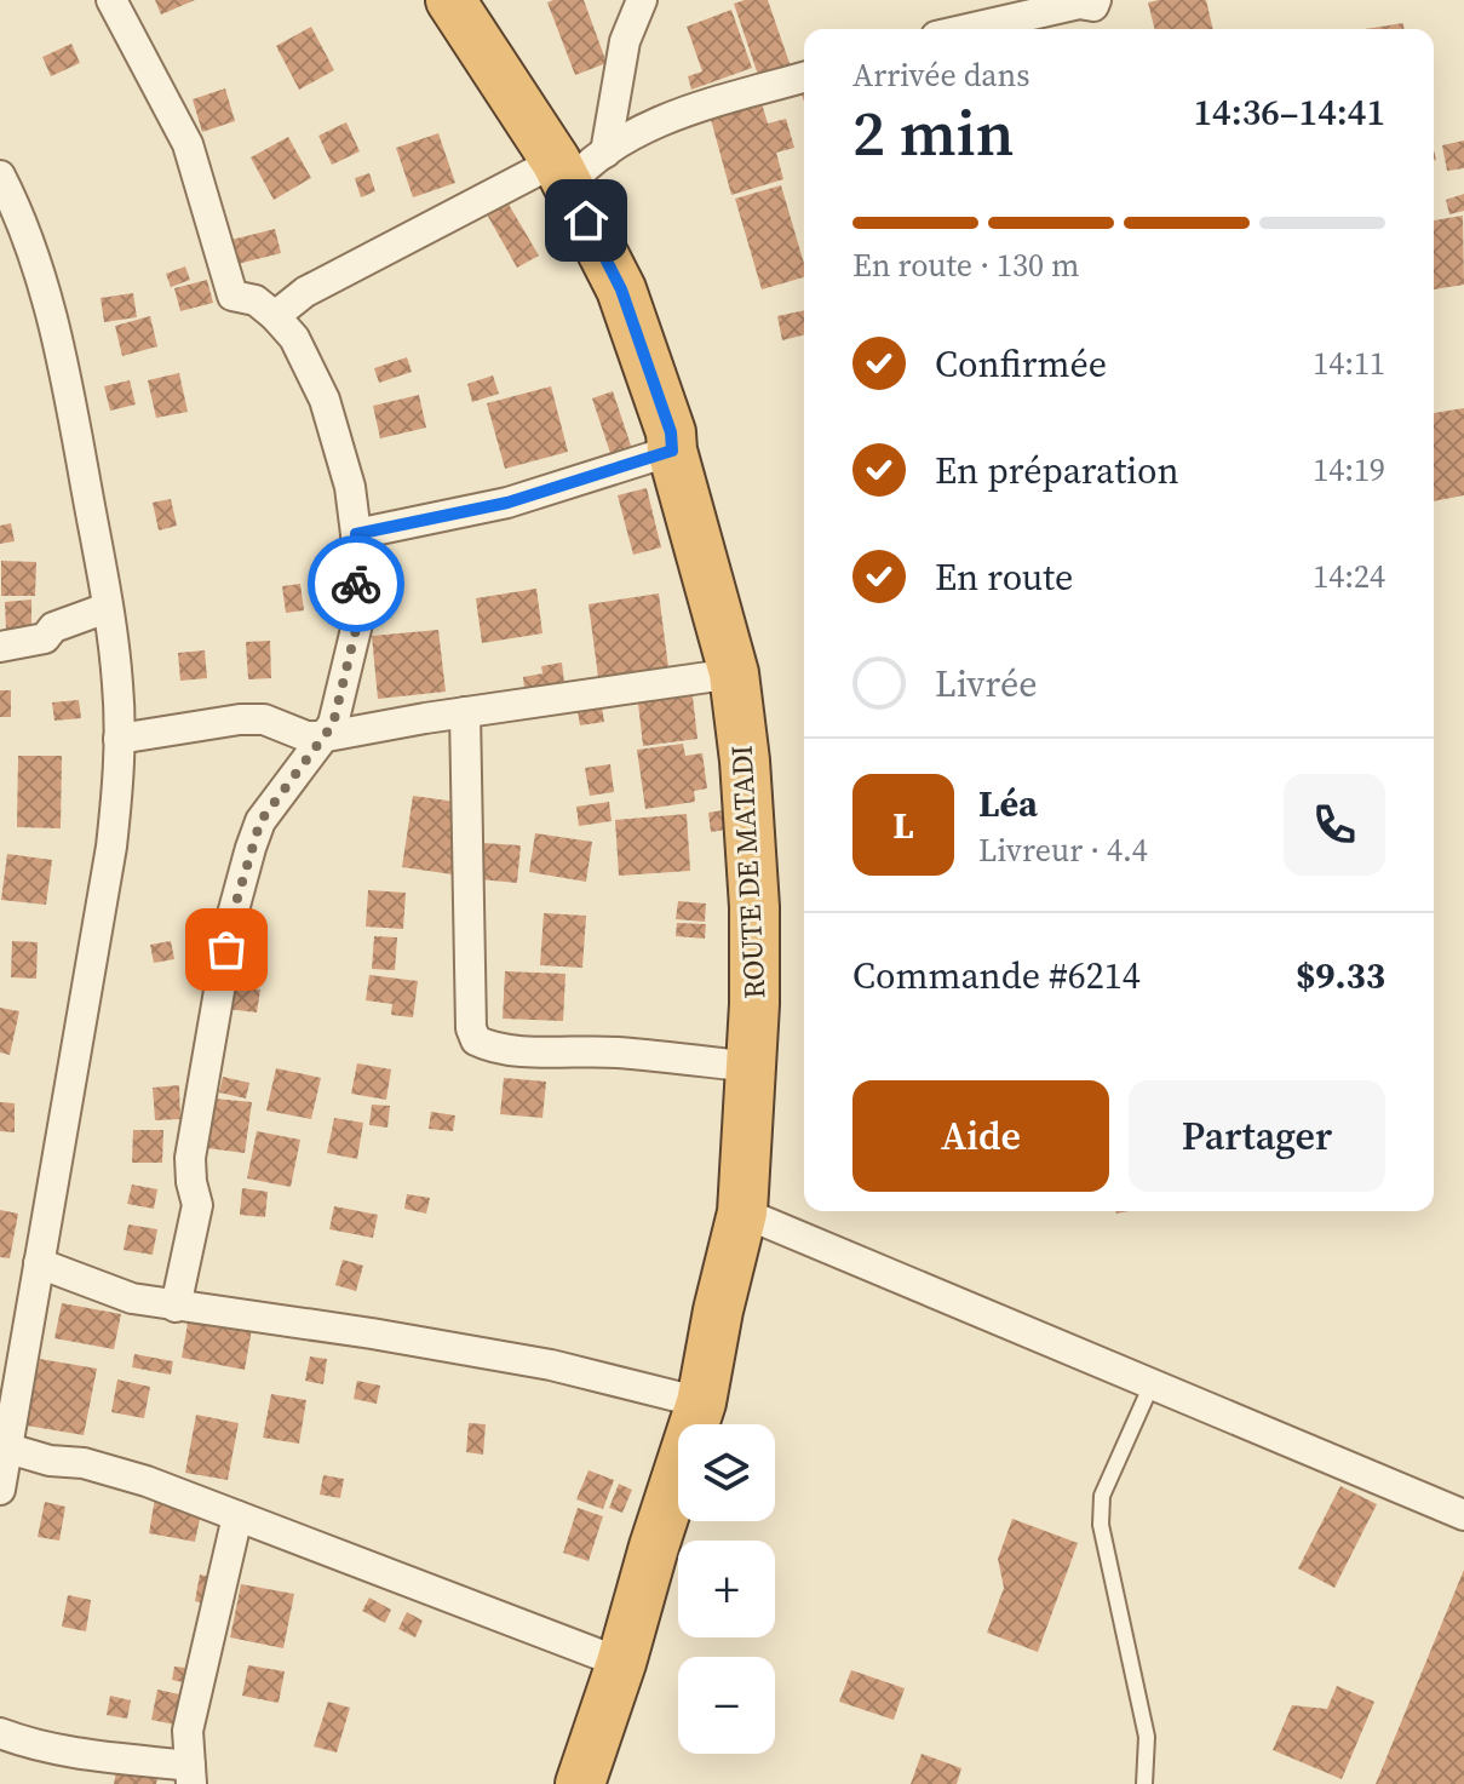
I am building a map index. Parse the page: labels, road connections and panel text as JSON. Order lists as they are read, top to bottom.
{
  "streets": {
    "highway": ["ROUTE DE MATADI"]
  },
  "page": {
    "heading": ["2 min", "Arrivée dans", "14:36–14:41"],
    "panel": [
      "Léa",
      "Livreur · 4.4",
      "Commande #6214",
      "$9.33"
    ],
    "bar": "En route · 130 m",
    "list": [
      ["Confirmée", "14:11"],
      ["En préparation", "14:19"],
      ["En route", "14:24"],
      "Livrée"
    ],
    "round": "L",
    "buttons": ["Aide", "Partager"],
    "map_buttons": ["+", "−"]
  }
}
